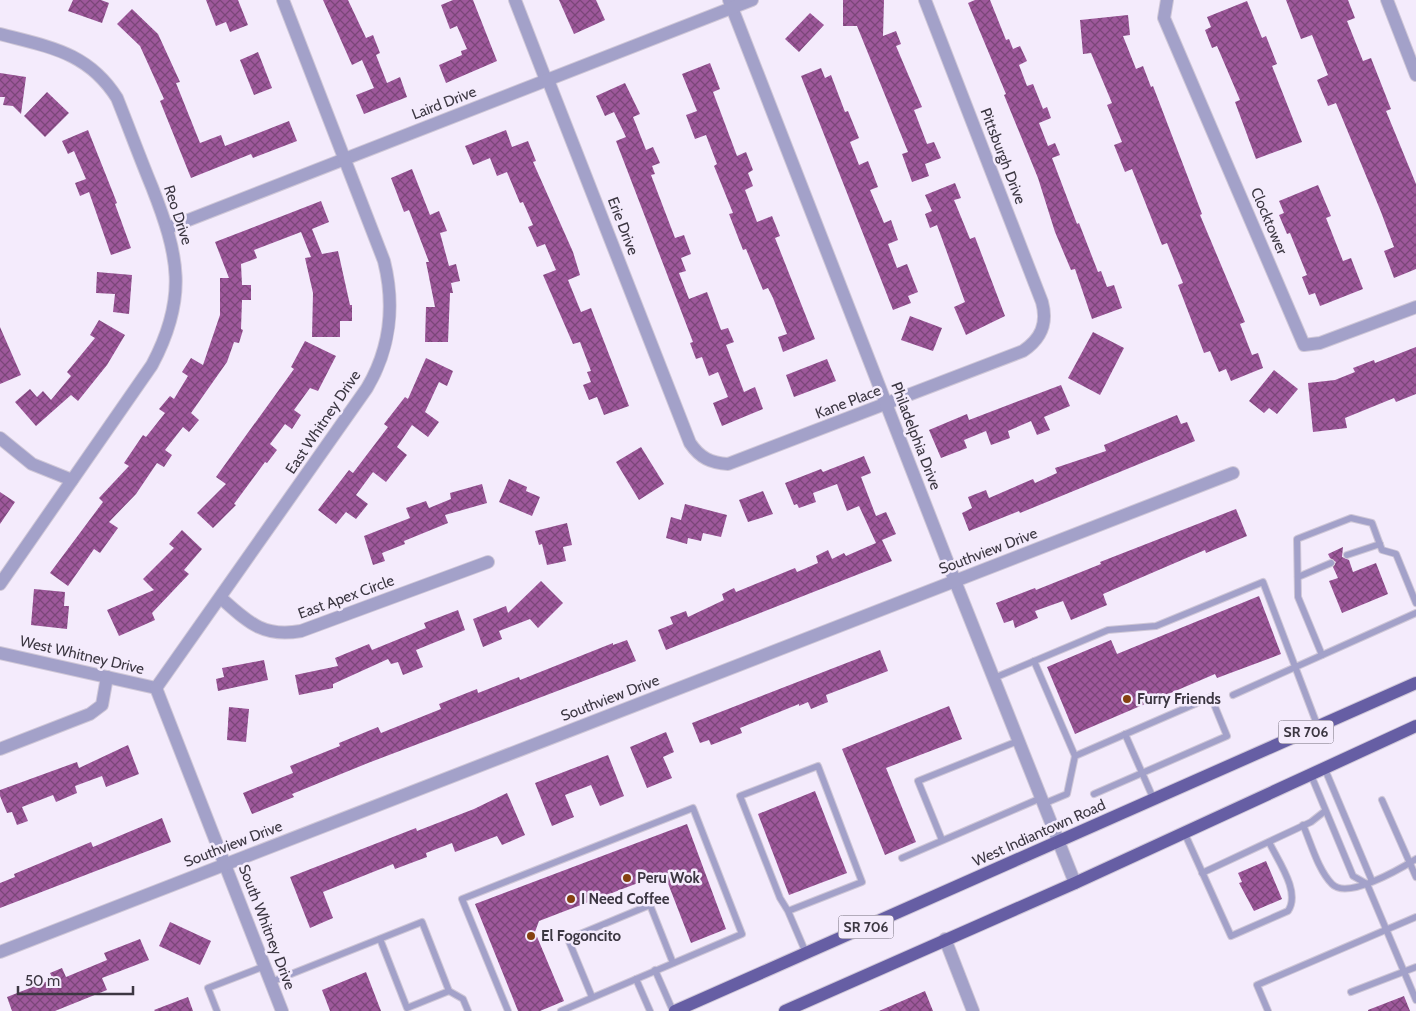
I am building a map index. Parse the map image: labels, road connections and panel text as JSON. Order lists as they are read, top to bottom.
{
  "streets": {
    "main road": ["SR 706", "West Indiantown Road"],
    "street": [
      "Laird Drive",
      "Pittsburgh Drive",
      "Reo Drive",
      "Clocktower",
      "Erie Drive",
      "Kane Place",
      "East Whitney Drive",
      "Philadelphia Drive",
      "Southview Drive",
      "East Apex Circle",
      "West Whitney Drive",
      "South Whitney Drive"
    ]
  },
  "crossings": [
    ["Laird Drive", "Reo Drive"],
    ["Laird Drive", "Erie Drive"],
    ["Laird Drive", "East Whitney Drive"],
    ["Laird Drive", "Philadelphia Drive"],
    ["Pittsburgh Drive", "Kane Place"],
    ["Erie Drive", "Kane Place"],
    ["Kane Place", "Philadelphia Drive"],
    ["East Whitney Drive", "East Apex Circle"],
    ["East Whitney Drive", "West Whitney Drive"],
    ["East Whitney Drive", "South Whitney Drive"],
    ["Philadelphia Drive", "Southview Drive"],
    ["Philadelphia Drive", "SR 706"],
    ["Philadelphia Drive", "West Indiantown Road"],
    ["Southview Drive", "South Whitney Drive"],
    ["West Whitney Drive", "South Whitney Drive"]
  ],
  "places": [
    "Furry Friends",
    "Peru Wok",
    "I Need Coffee",
    "El Fogoncito"
  ],
  "scale_bar": "50 m"
}
